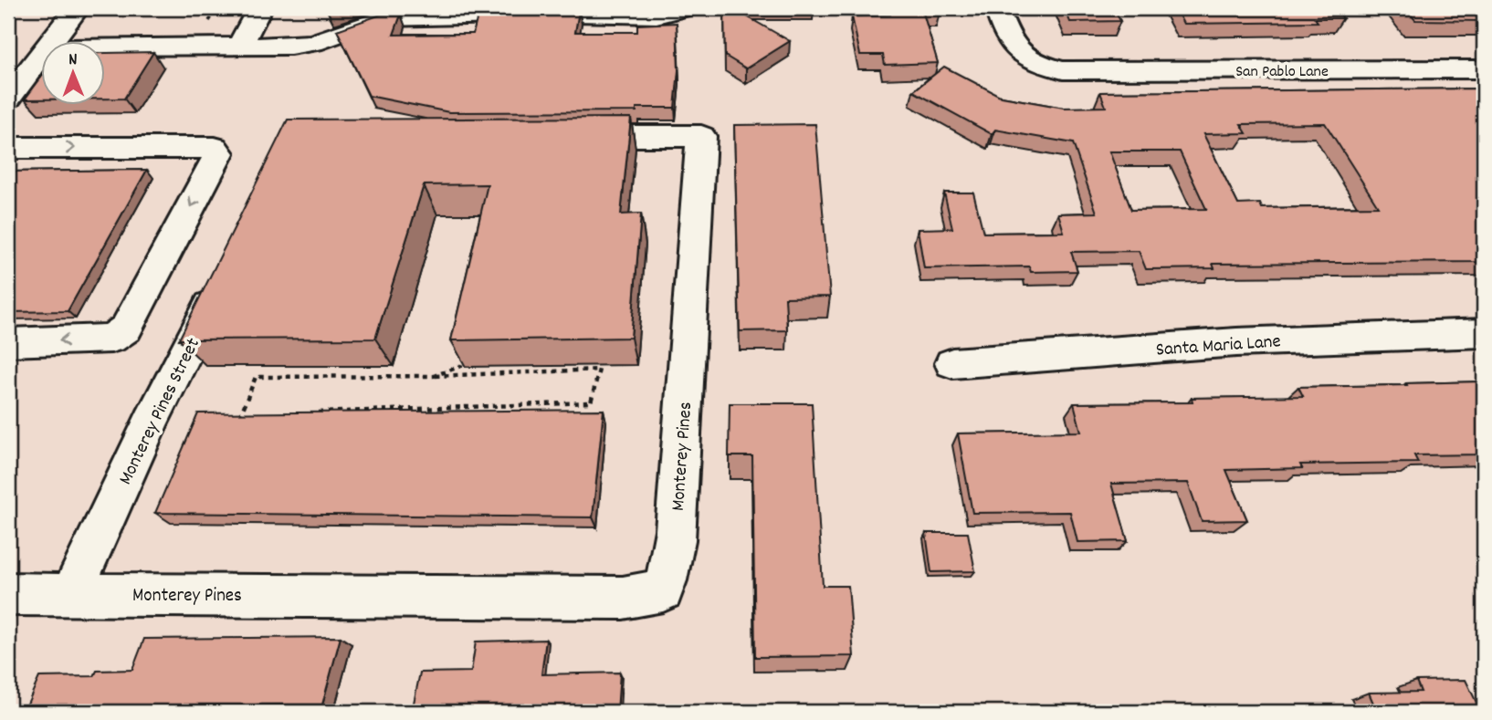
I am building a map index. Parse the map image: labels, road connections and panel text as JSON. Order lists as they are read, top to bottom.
{
  "streets": {
    "street": [
      "San Pablo Lane",
      "Santa Maria Lane",
      "Monterey Pines Street",
      "Monterey Pines"
    ]
  },
  "crossings": [
    ["Monterey Pines Street", "Monterey Pines"]
  ],
  "north": "top"
}
